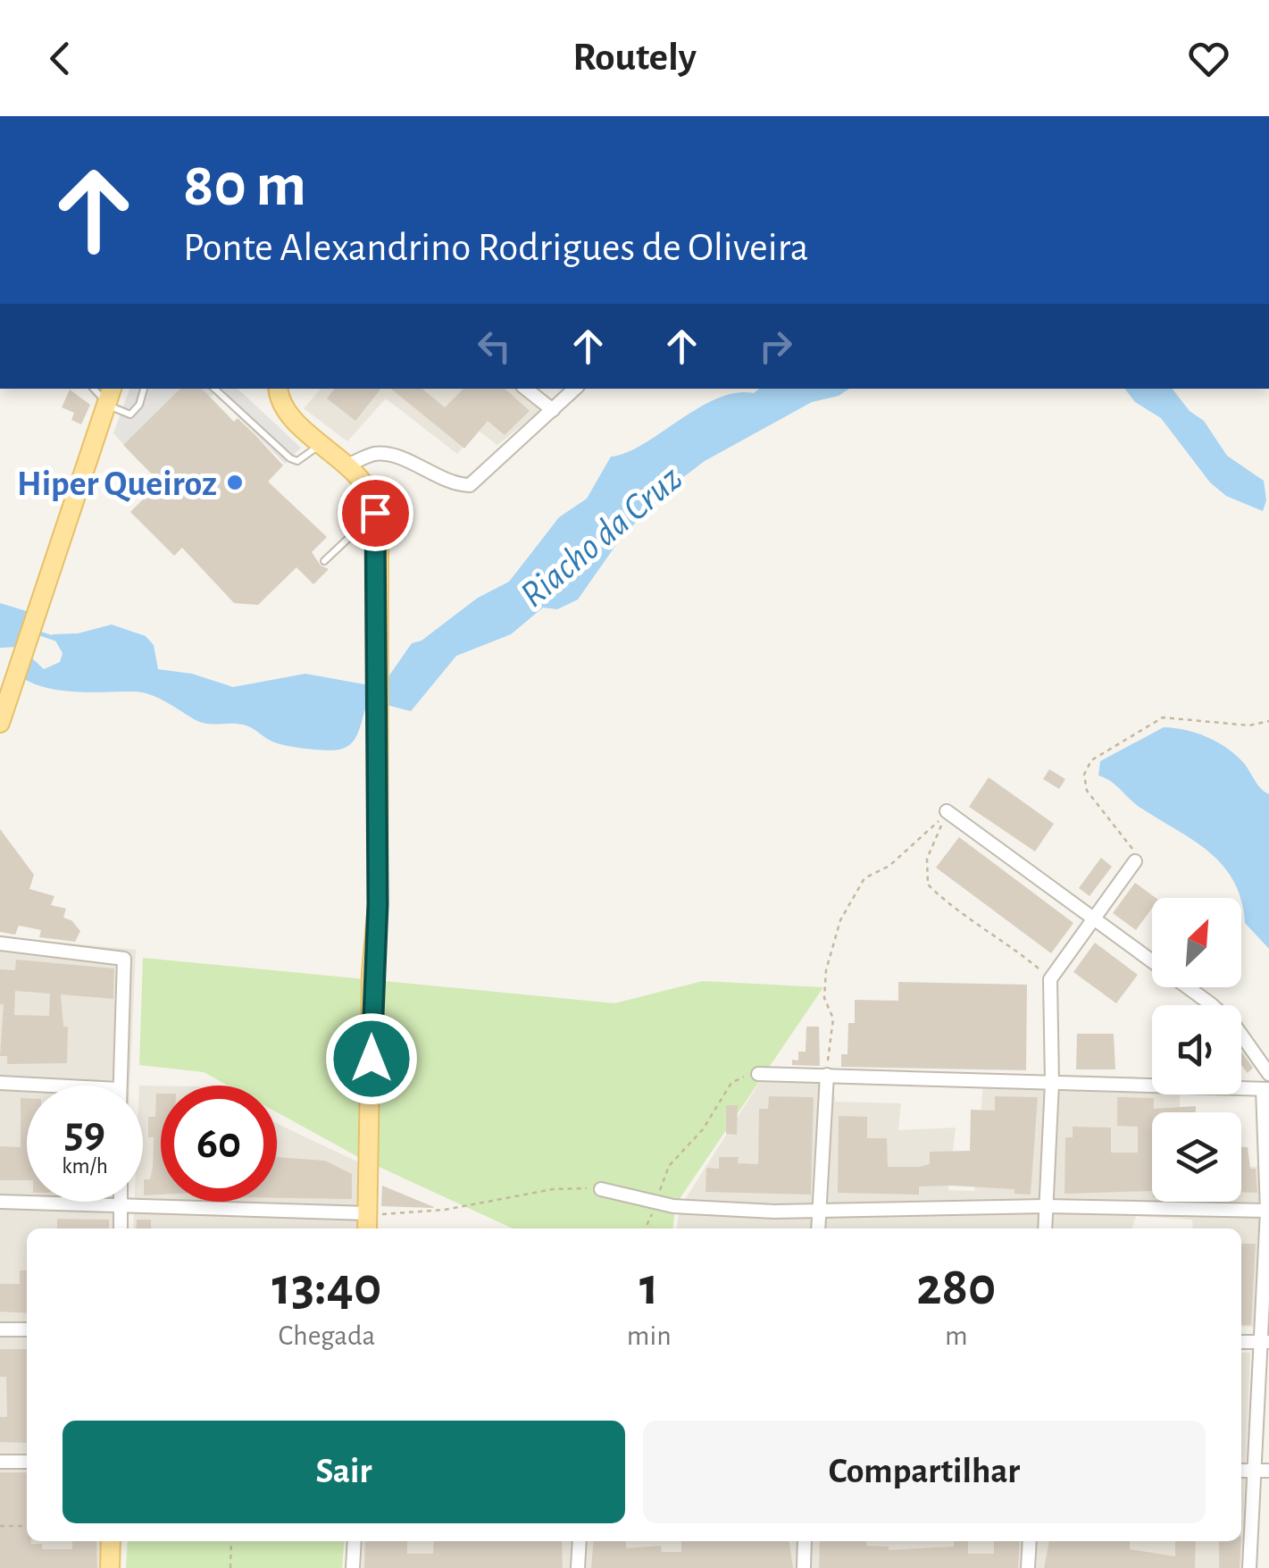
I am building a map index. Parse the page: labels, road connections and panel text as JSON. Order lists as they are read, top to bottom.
{
  "water": ["Riacho da Cruz"],
  "places": ["Hiper Queiroz"],
  "north": "top right",
  "page": {
    "header": "Routely",
    "turn": ["80 m", "Ponte Alexandrino Rodrigues de Oliveira"],
    "speed": "59 km/h",
    "limit": "60",
    "eta": [
      "13:40",
      "Chegada",
      "1",
      "min",
      "280",
      "m"
    ],
    "buttons": ["Sair", "Compartilhar"]
  }
}
